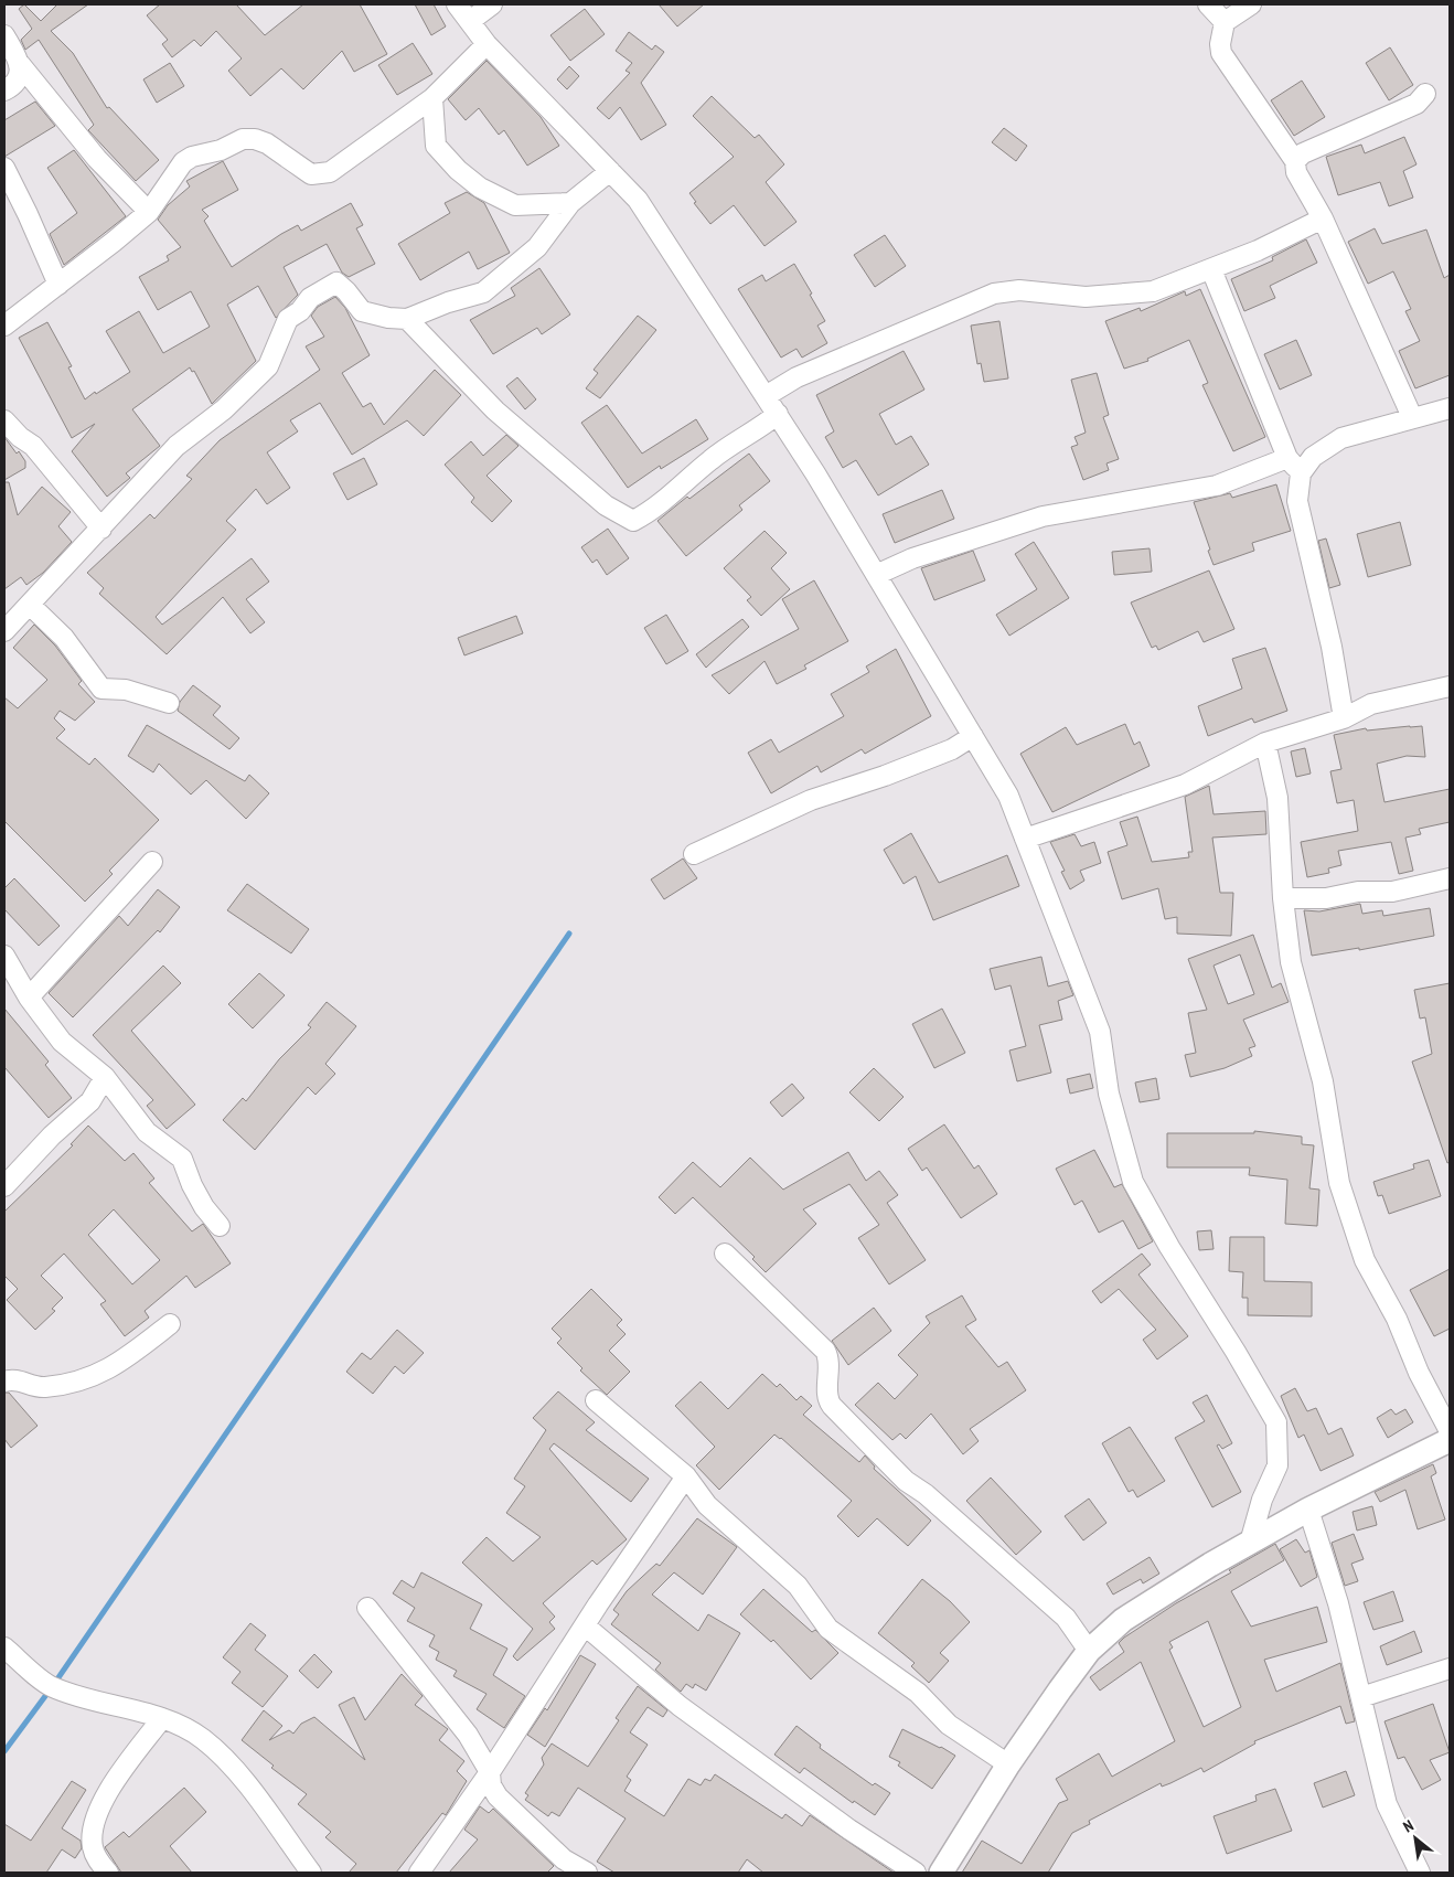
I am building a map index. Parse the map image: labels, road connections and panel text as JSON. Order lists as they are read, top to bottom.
{
  "north": "top left"
}
